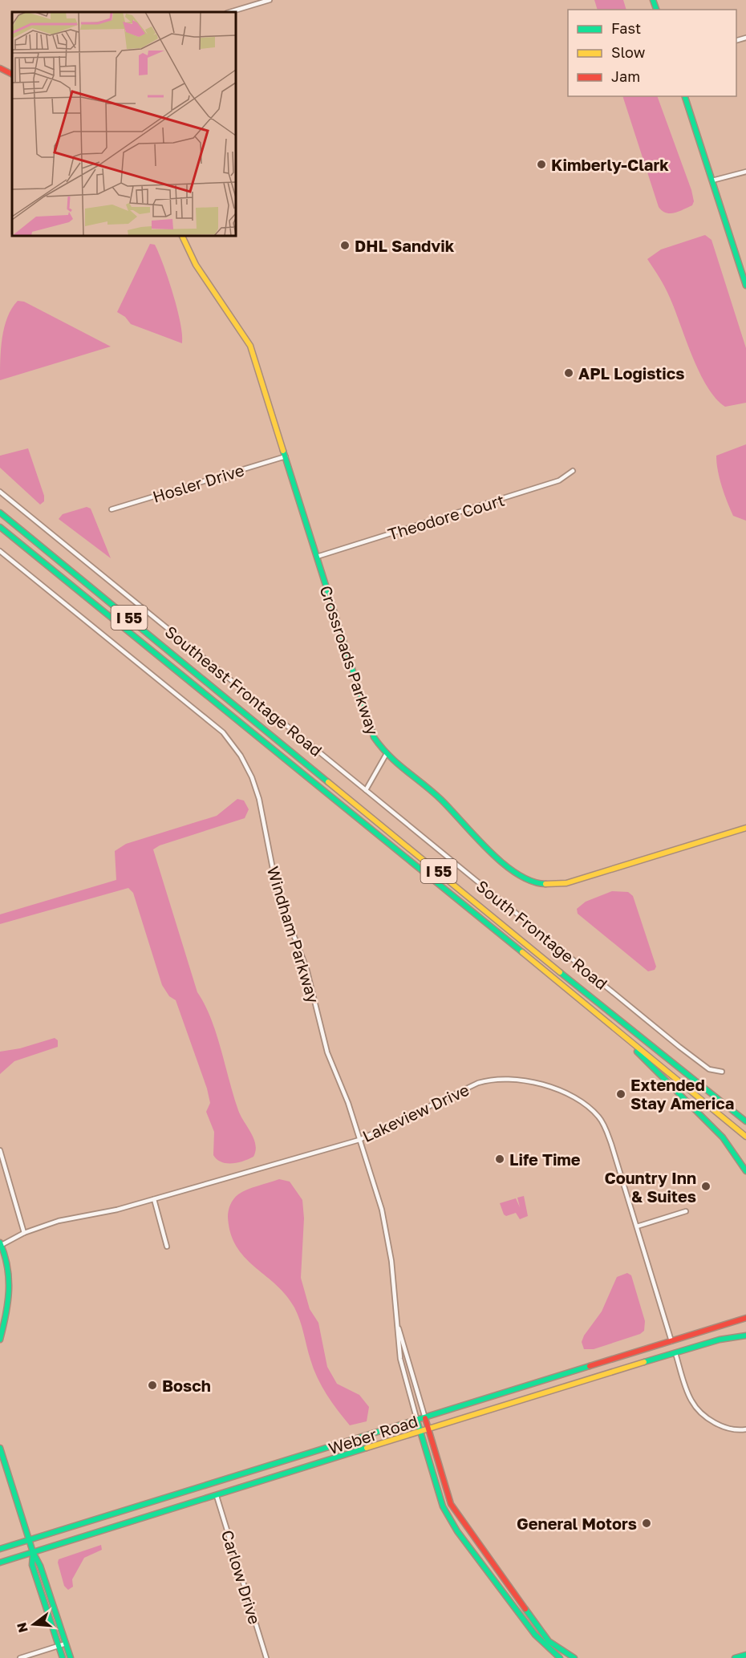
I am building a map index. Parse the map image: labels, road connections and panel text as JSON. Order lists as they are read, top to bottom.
{
  "streets": {
    "main road": ["I 55", "Crossroads Parkway", "Weber Road"],
    "street": [
      "Hosler Drive",
      "Theodore Court",
      "Southeast Frontage Road",
      "Windham Parkway",
      "South Frontage Road",
      "Lakeview Drive",
      "Carlow Drive"
    ]
  },
  "crossings": [
    ["Hosler Drive", "Crossroads Parkway"],
    ["Theodore Court", "Crossroads Parkway"],
    ["Southeast Frontage Road", "South Frontage Road"],
    ["Windham Parkway", "Lakeview Drive"],
    ["Windham Parkway", "Weber Road"],
    ["Lakeview Drive", "Weber Road"],
    ["Weber Road", "Carlow Drive"]
  ],
  "places": [
    "Kimberly-Clark",
    "DHL Sandvik",
    "APL Logistics",
    "Extended Stay America",
    "Life Time",
    "Country Inn & Suites",
    "Bosch",
    "General Motors"
  ],
  "legend": ["Fast", "Slow", "Jam"],
  "north": "left"
}
